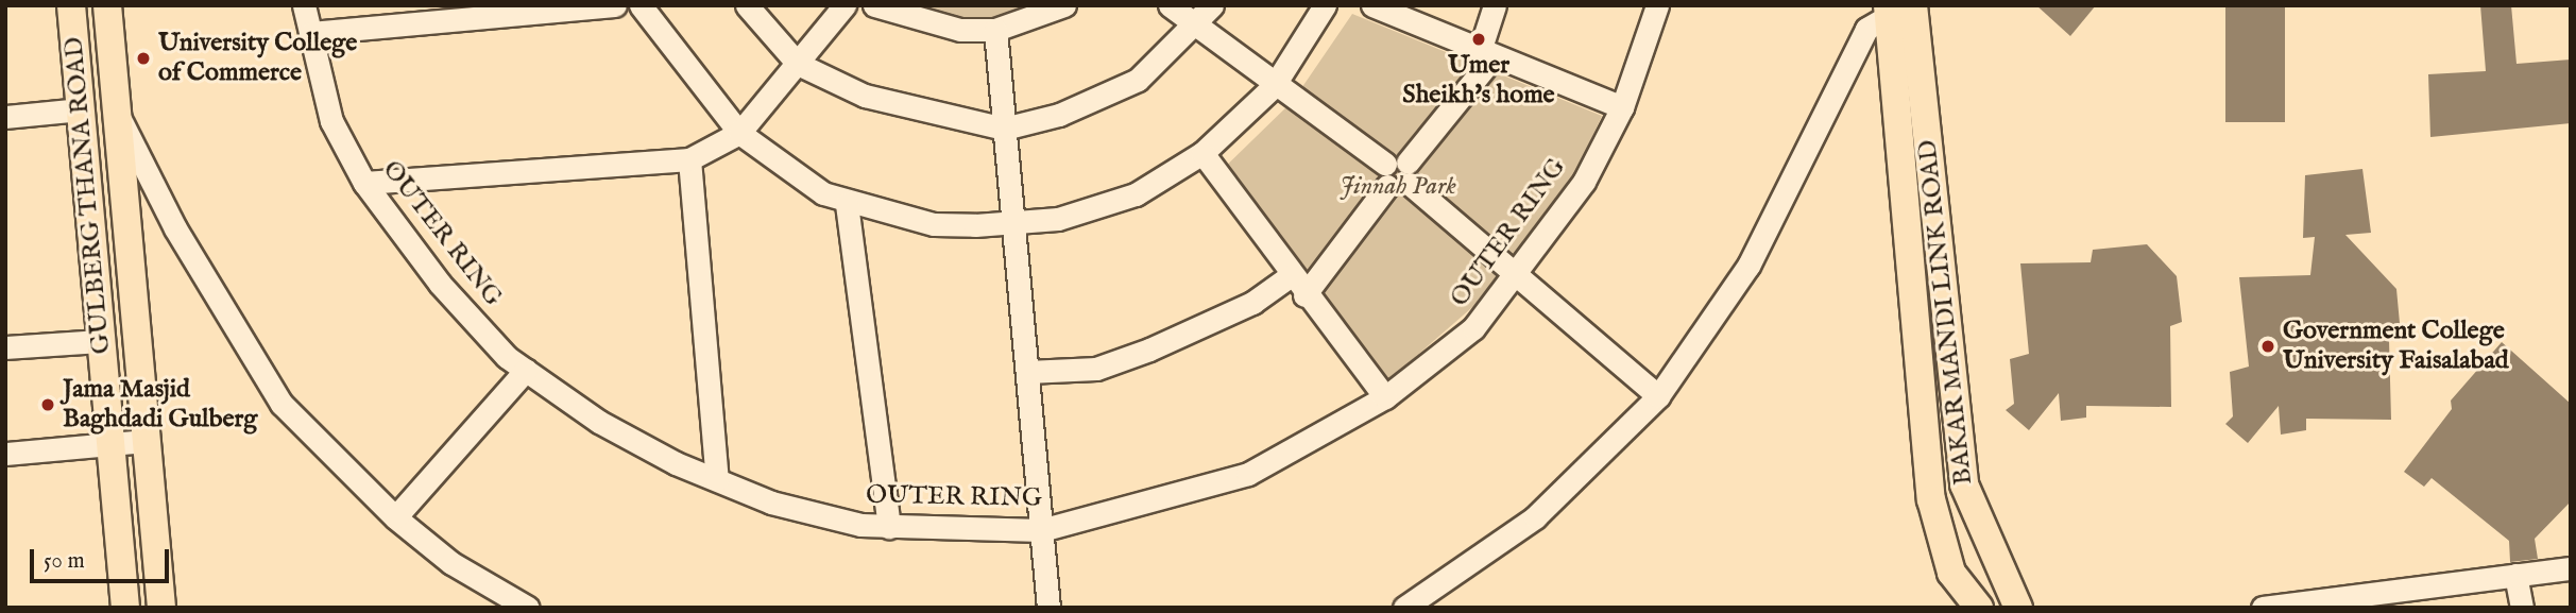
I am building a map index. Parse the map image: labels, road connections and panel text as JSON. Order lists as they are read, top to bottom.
{
  "streets": {
    "main road": ["GULBERG THANA ROAD", "BAKAR MANDI LINK ROAD"],
    "street": ["OUTER RING"]
  },
  "parks": ["Jinnah Park"],
  "places": [
    "Umer Sheikh's home",
    "University College of Commerce",
    "Government College University Faisalabad",
    "Jama Masjid Baghdadi Gulberg"
  ],
  "scale_bar": "50 m"
}
